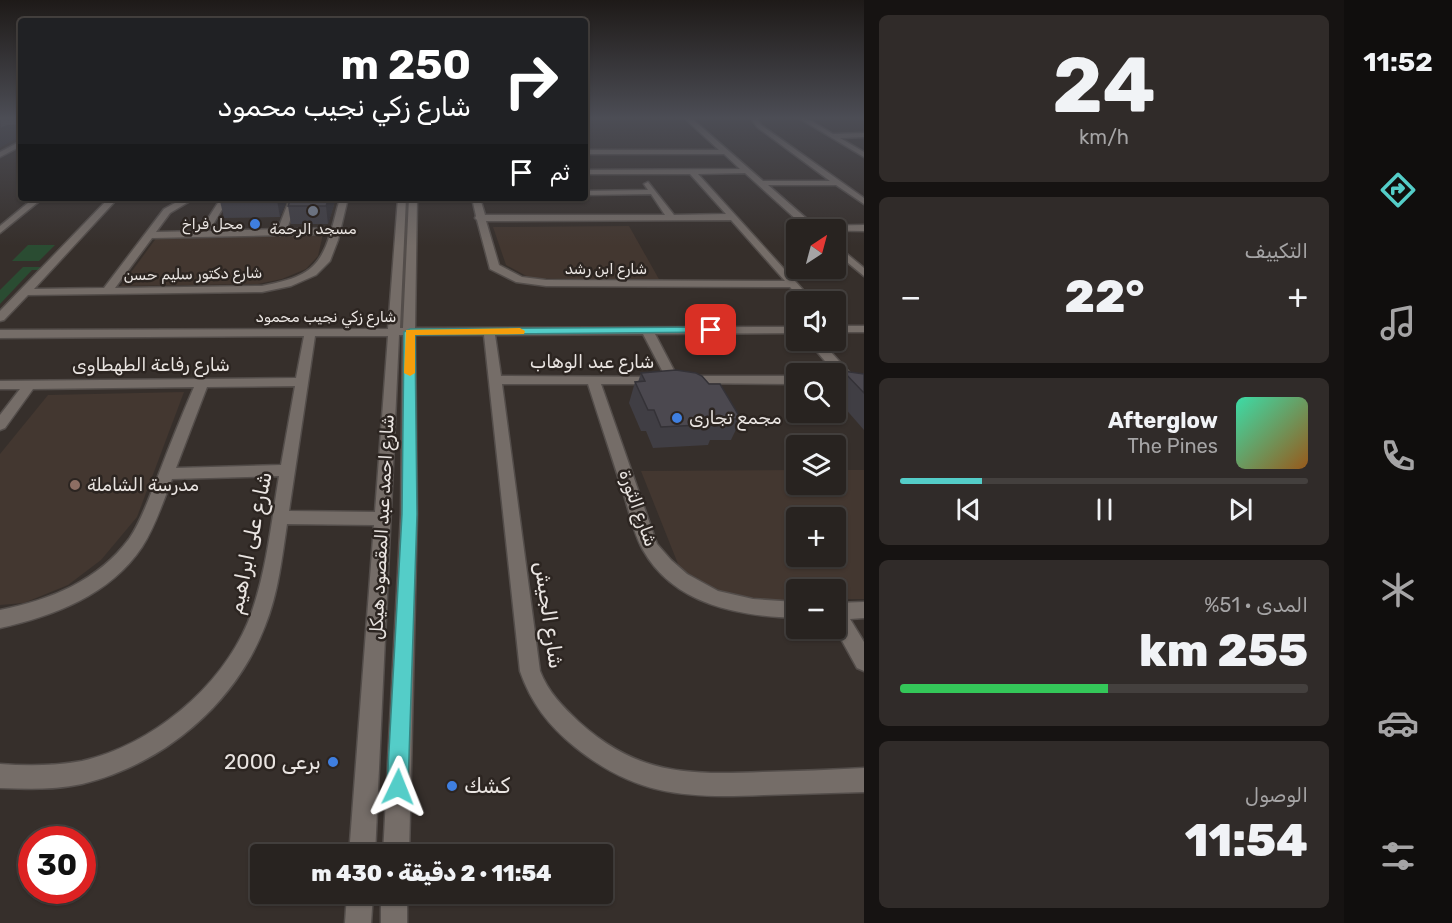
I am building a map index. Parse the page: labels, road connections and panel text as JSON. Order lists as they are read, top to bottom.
{
  "streets": {
    "street": [
      "شارع ابن رشد",
      "شارع دكتور سليم حسن",
      "شارع زكي نجيب محمود",
      "شارع عبد الوهاب",
      "شارع رفاعة الطهطاوى",
      "شارع الثورة",
      "شارع احمد عبد المقصود هيكل",
      "شارع على ابراهيم",
      "شارع الجيش"
    ]
  },
  "crossings": [
    ["شارع زكي نجيب محمود", "شارع احمد عبد المقصود هيكل"],
    ["شارع زكي نجيب محمود", "شارع على ابراهيم"],
    ["شارع زكي نجيب محمود", "شارع الجيش"],
    ["شارع عبد الوهاب", "شارع الثورة"],
    ["شارع عبد الوهاب", "شارع الجيش"],
    ["شارع رفاعة الطهطاوى", "شارع على ابراهيم"]
  ],
  "places": [
    "مسجد الرحمة",
    "محل فراخ",
    "مجمع تجارى",
    "مدرسة الشاملة",
    "برعى 2000",
    "كشك"
  ],
  "north": "top right",
  "page": {
    "tabs": "11:52",
    "tile": [
      ["24", "km/h"],
      "التكييف",
      ["المدى · 51%", "255 km"],
      ["الوصول", "11:54"]
    ],
    "turn": ["250 m", "شارع زكي نجيب محمود"],
    "then": "ثم",
    "map_buttons": ["+", "−"],
    "heat": ["−", "22°", "+"],
    "song": ["Afterglow", "The Pines"],
    "limit": "30",
    "trip": "11:54 · 2 دقيقة · 430 m"
  }
}
